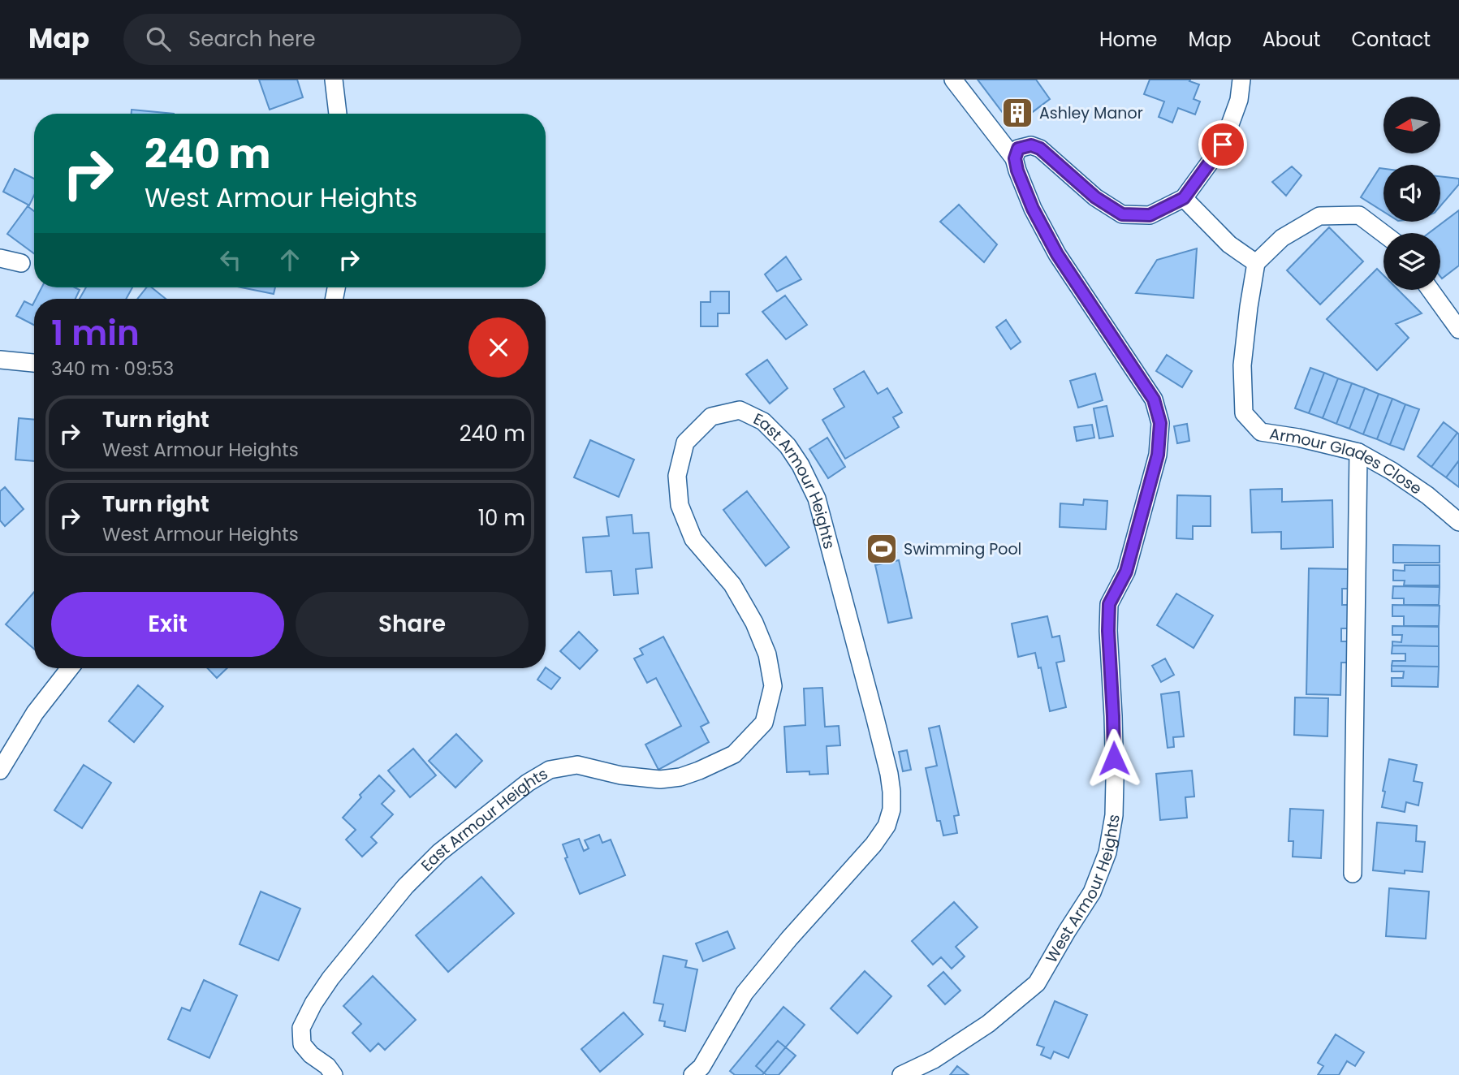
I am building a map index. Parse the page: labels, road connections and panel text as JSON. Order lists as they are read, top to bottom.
{
  "streets": {
    "street": ["Armour Glades Close", "East Armour Heights", "West Armour Heights"]
  },
  "places": {
    "building": ["Ashley Manor"],
    "sports": ["Swimming Pool"]
  },
  "north": "left",
  "page": {
    "header": "Map",
    "search": "Search here",
    "nav": [
      "Home",
      "Map",
      "About",
      "Contact"
    ],
    "turn": ["240 m", "West Armour Heights"],
    "heading": ["1 min", "340 m · 09:53"],
    "list": [
      {
        "name": "Turn right",
        "note": "West Armour Heights",
        "value": "240 m"
      },
      {
        "name": "Turn right",
        "note": "West Armour Heights",
        "value": "10 m"
      }
    ],
    "buttons": ["Exit", "Share"]
  }
}
